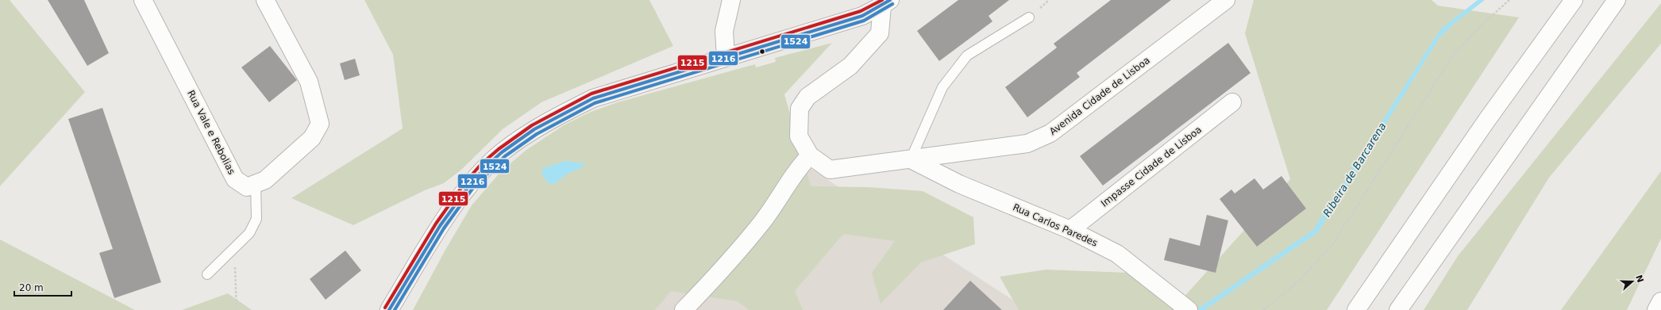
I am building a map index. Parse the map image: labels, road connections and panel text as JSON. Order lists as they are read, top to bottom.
{
  "streets": {
    "main road": [
      "Avenida Cidade de Lisboa",
      "Rua Vale e Rebolias",
      "Impasse Cidade de Lisboa",
      "Rua Carlos Paredes"
    ]
  },
  "crossings": [
    ["Avenida Cidade de Lisboa", "Rua Carlos Paredes"],
    ["Impasse Cidade de Lisboa", "Rua Carlos Paredes"]
  ],
  "water": ["Ribeira de Barcarena"],
  "lines": ["transit line 1216", "transit line 1215", "transit line 1524"],
  "scale_bar": "20 m",
  "north": "right"
}
